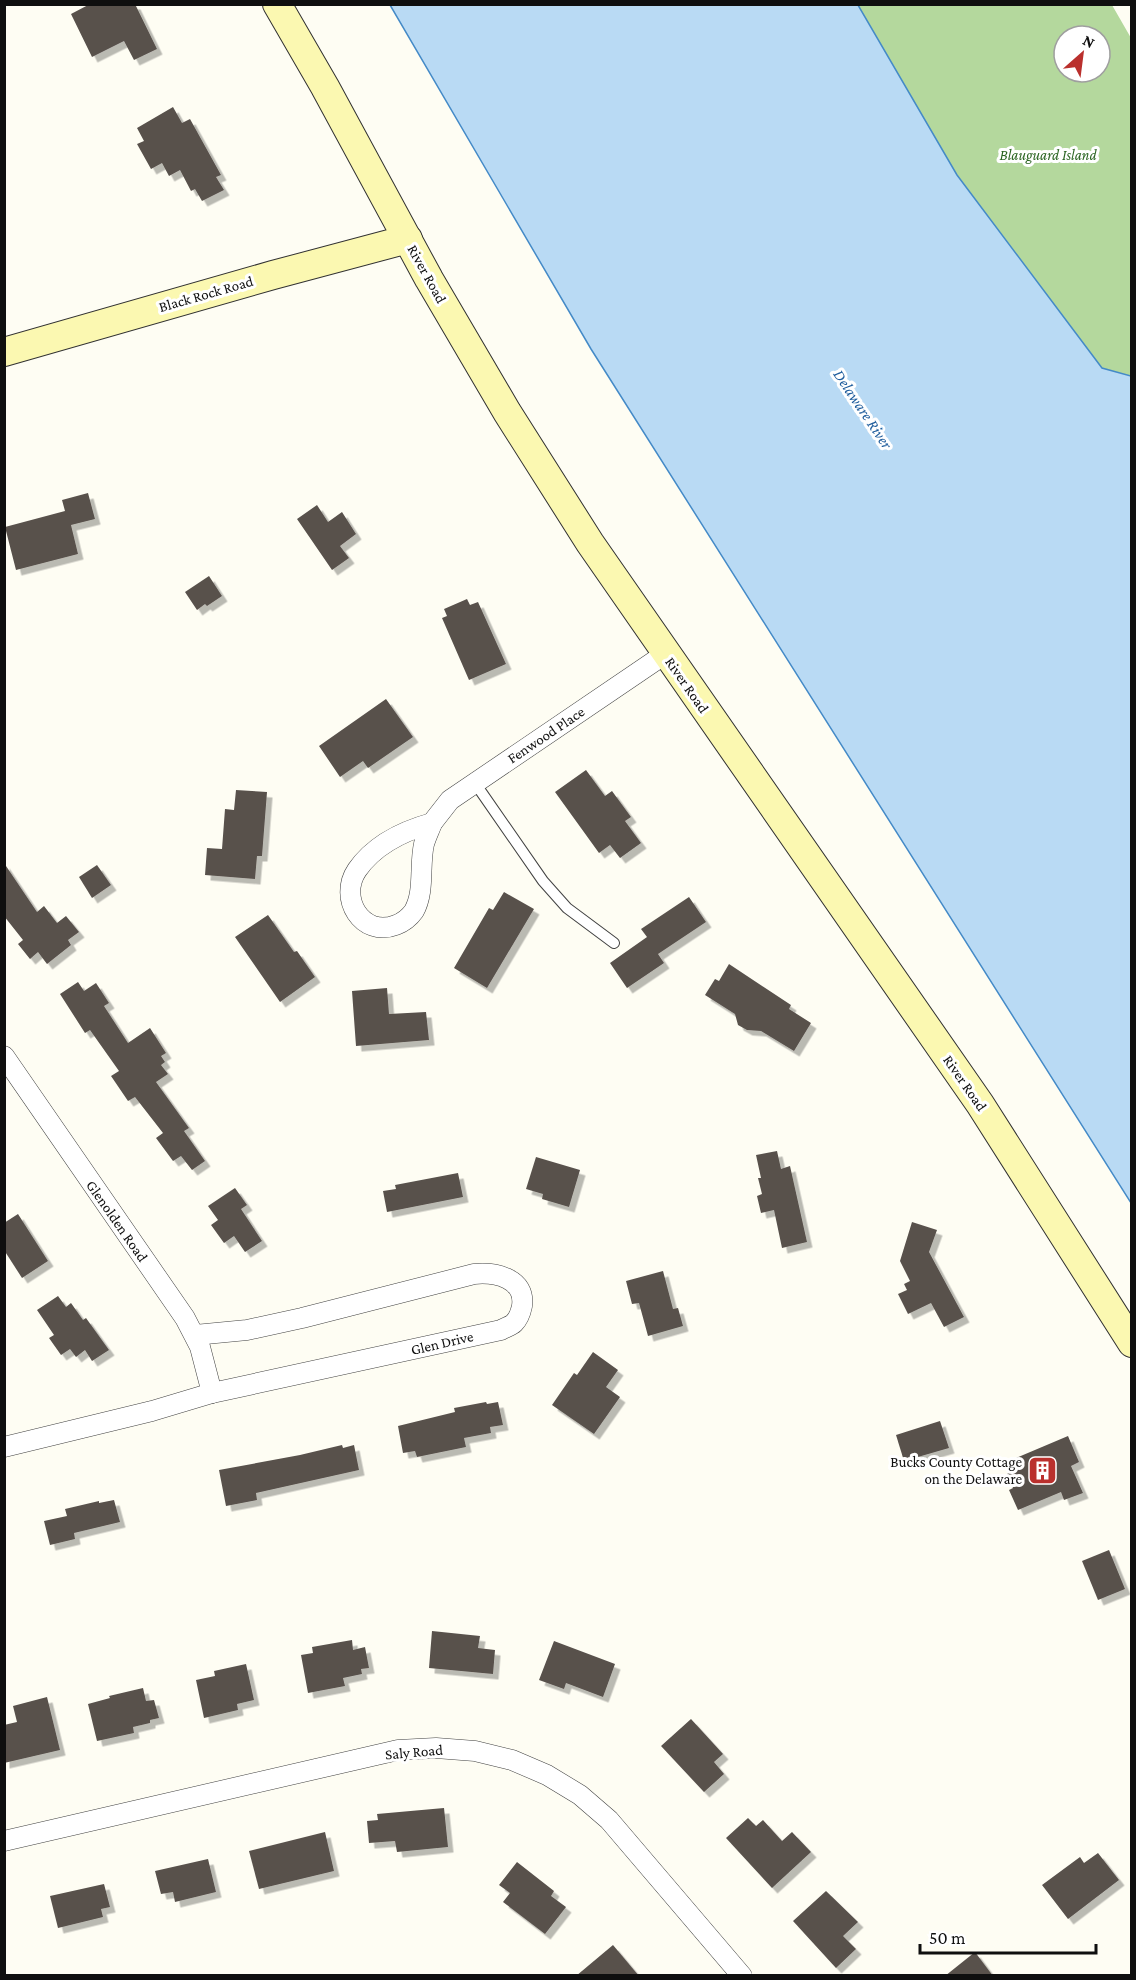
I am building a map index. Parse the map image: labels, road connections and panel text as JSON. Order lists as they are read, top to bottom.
{
  "streets": {
    "main road": ["River Road", "Black Rock Road"],
    "street": [
      "Fenwood Place",
      "Glenolden Road",
      "Glen Drive",
      "Saly Road"
    ]
  },
  "crossings": [
    ["River Road", "Black Rock Road"],
    ["River Road", "Fenwood Place"],
    ["Glenolden Road", "Glen Drive"]
  ],
  "water": ["Delaware River"],
  "parks": ["Blauguard Island"],
  "places": {
    "building": ["Bucks County Cottage on the Delaware"]
  },
  "scale_bar": "50 m",
  "north": "top right"
}
